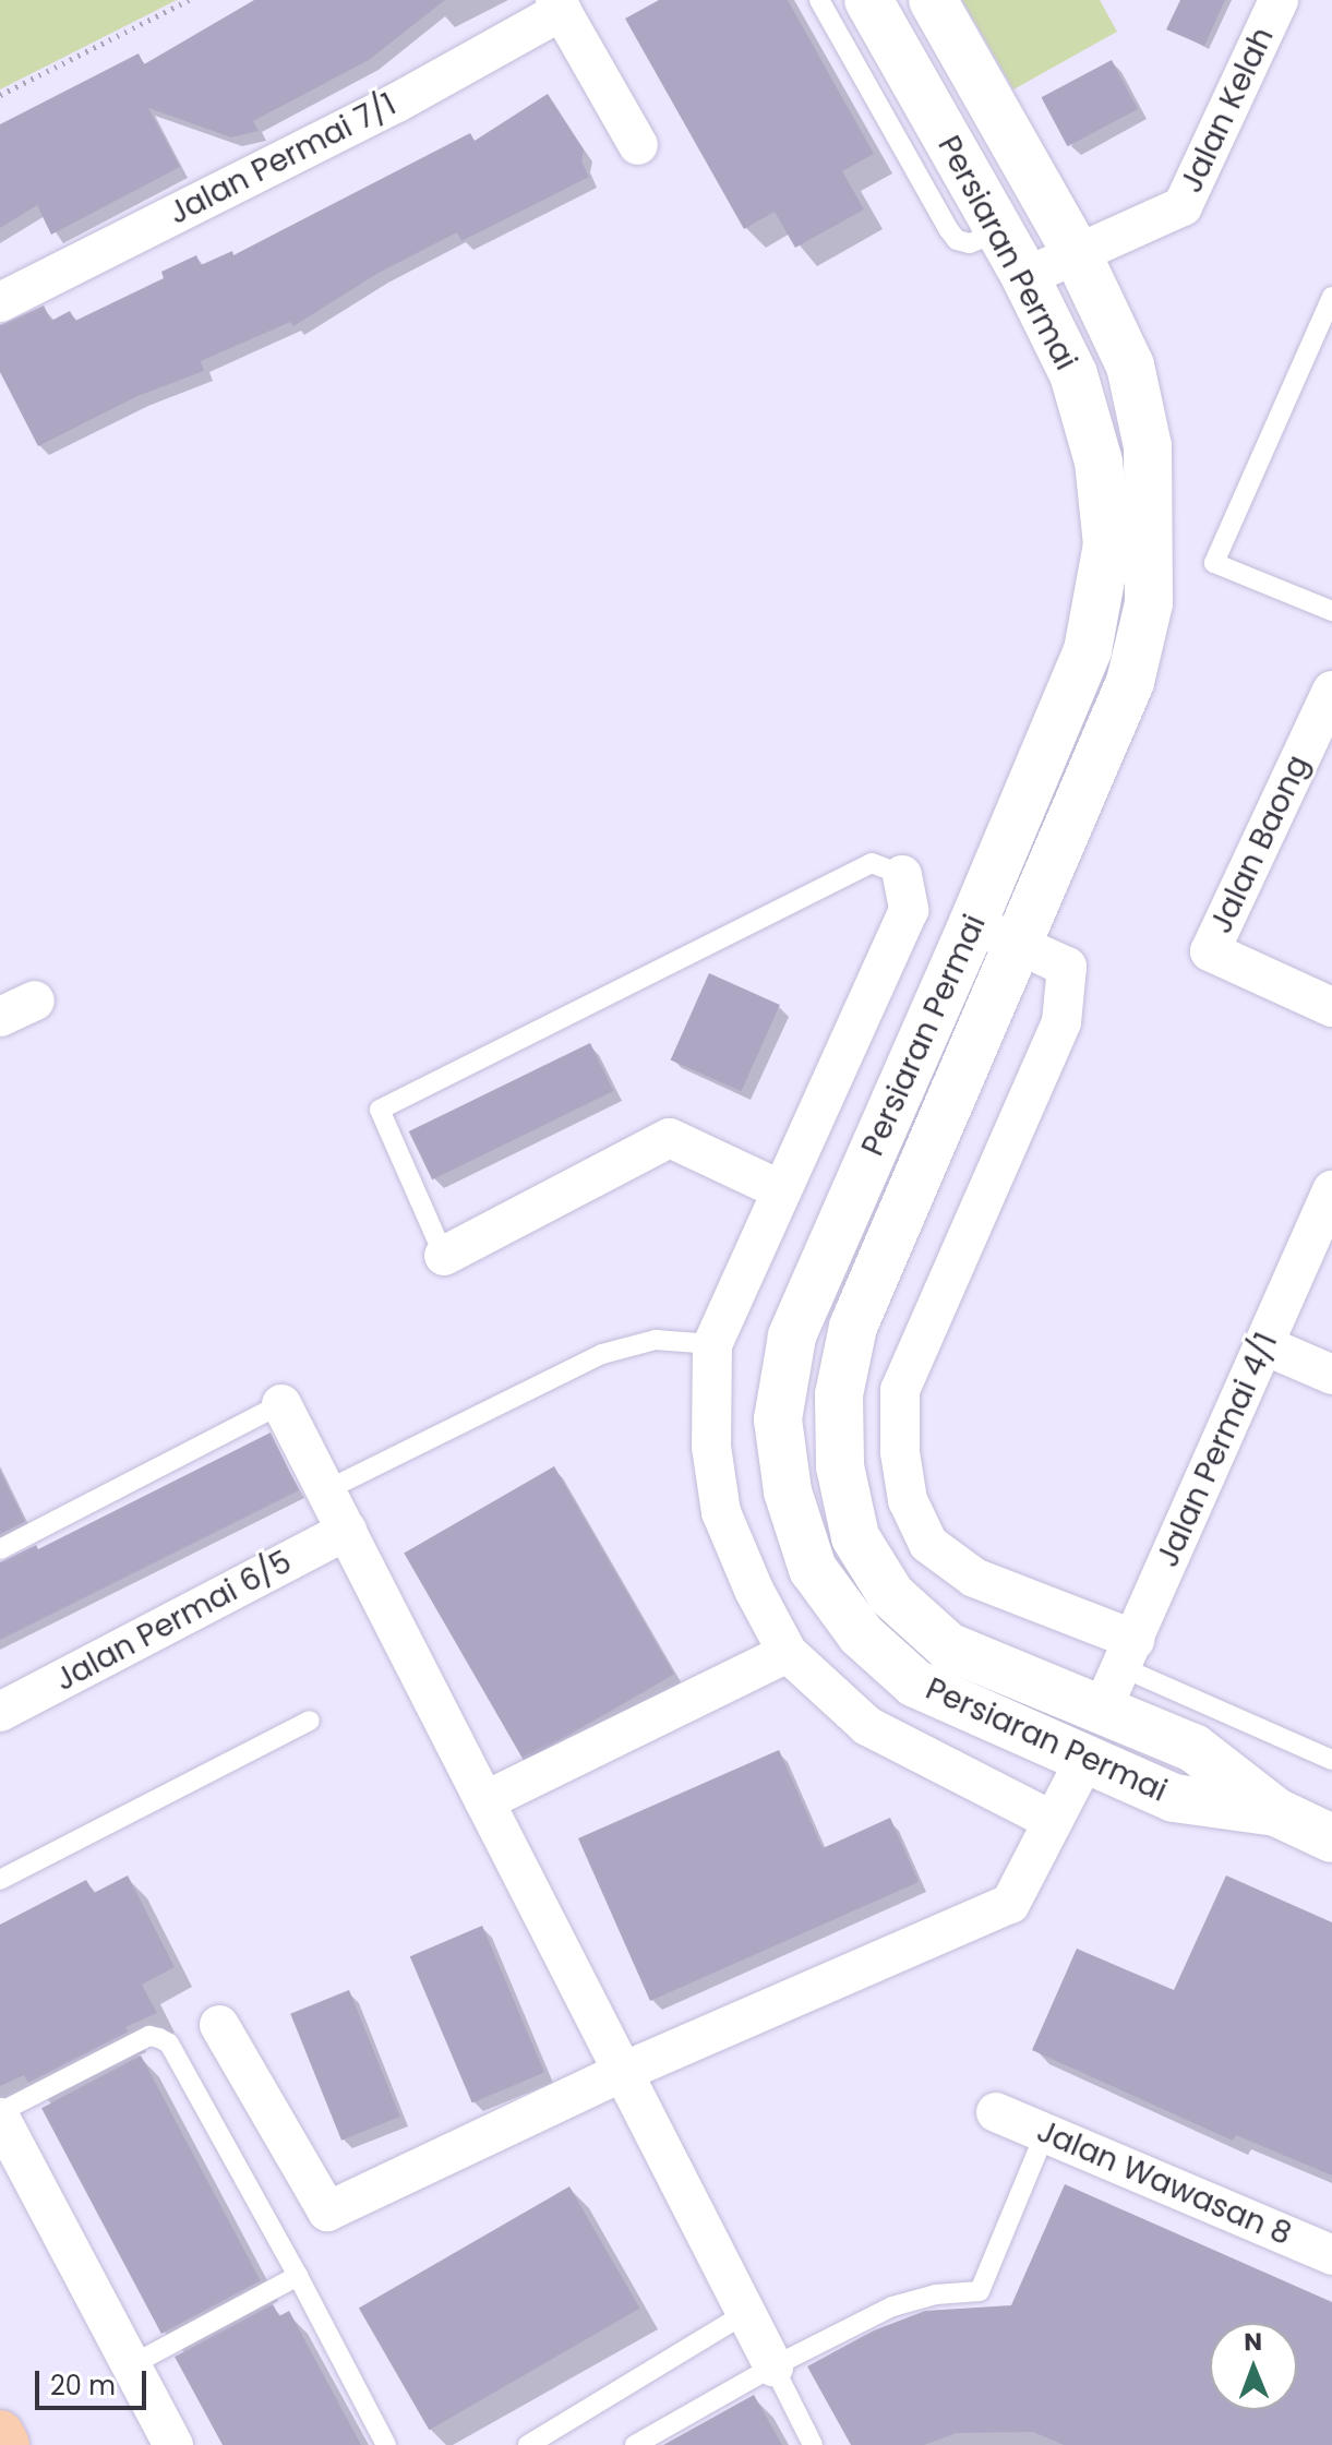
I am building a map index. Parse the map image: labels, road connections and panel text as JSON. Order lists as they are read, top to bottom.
{
  "streets": {
    "street": [
      "Jalan Kelah",
      "Jalan Permai 7/1",
      "Persiaran Permai",
      "Jalan Baong",
      "Jalan Permai 4/1",
      "Jalan Permai 6/5",
      "Jalan Wawasan 8"
    ]
  },
  "crossings": [
    ["Jalan Kelah", "Persiaran Permai"],
    ["Persiaran Permai", "Jalan Permai 4/1"]
  ],
  "scale_bar": "20 m",
  "north": "top"
}
